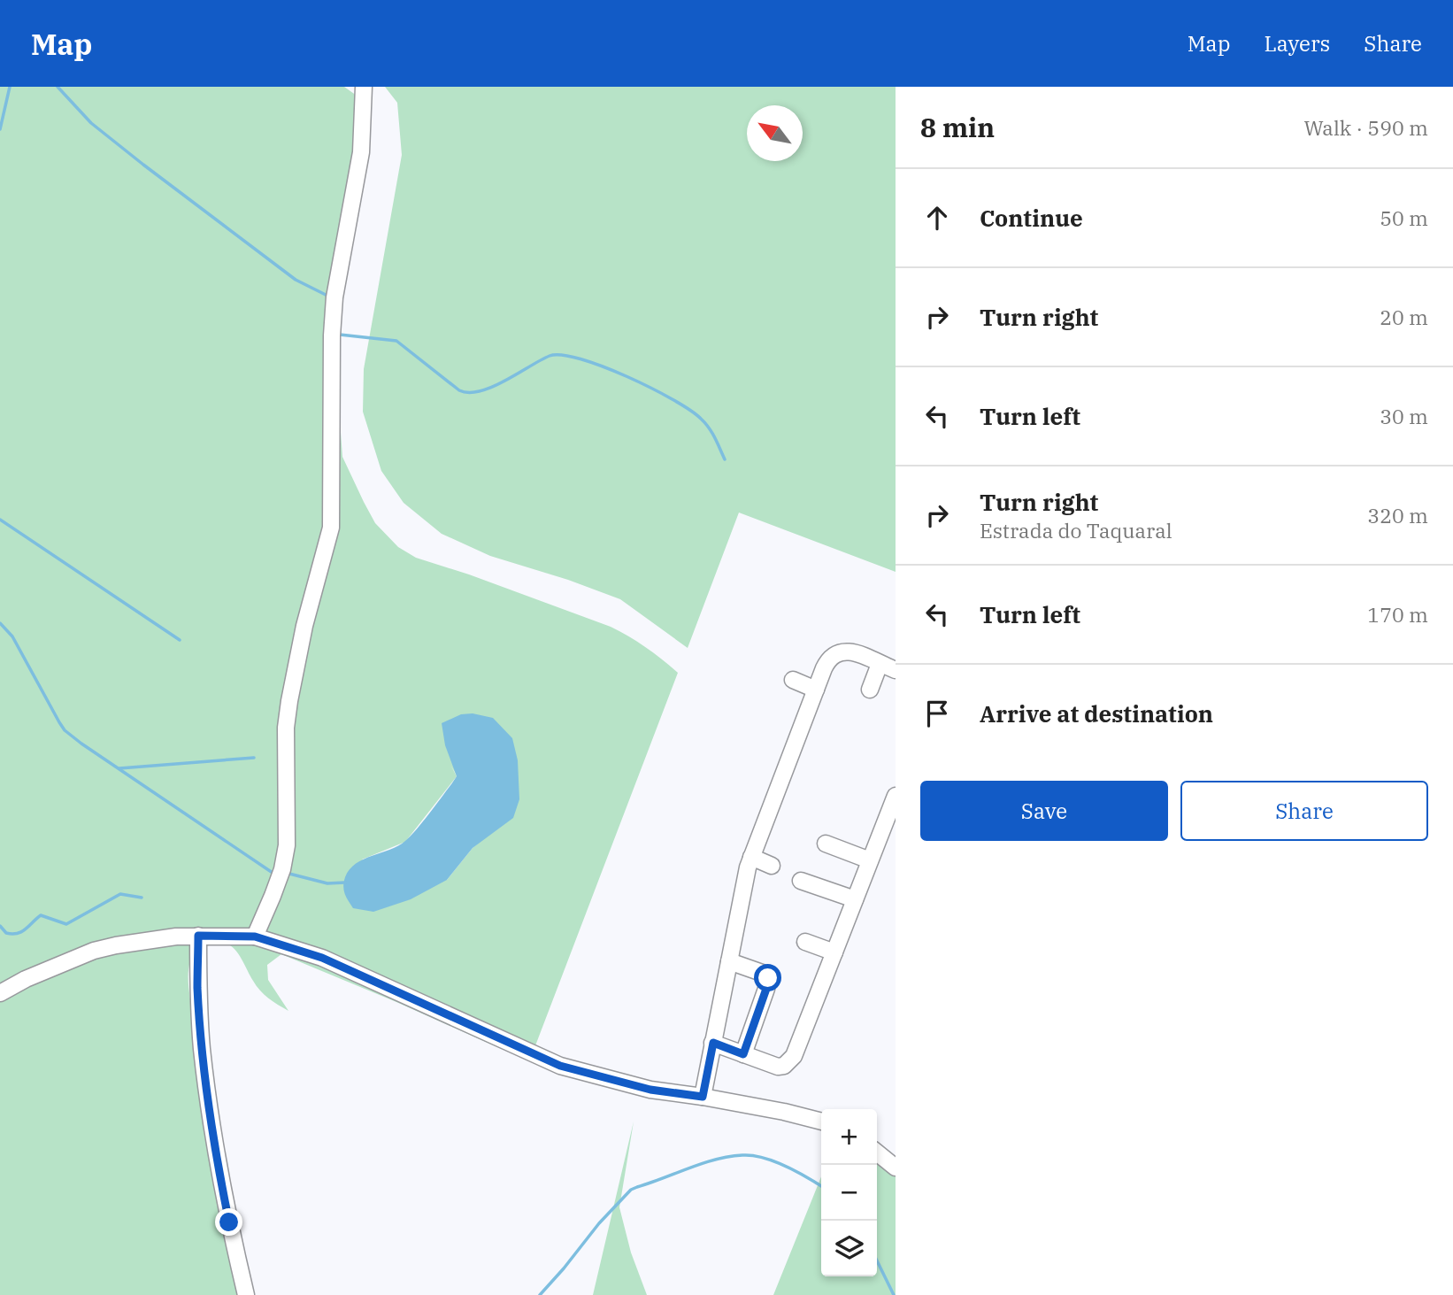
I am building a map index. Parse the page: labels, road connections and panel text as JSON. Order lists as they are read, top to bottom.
{
  "north": "top left",
  "page": {
    "header": "Map",
    "nav": ["Map", "Layers", "Share"],
    "heading": ["8 min", "Walk · 590 m"],
    "list": [
      ["Continue", "50 m"],
      ["Turn right", "20 m"],
      ["Turn left", "30 m"],
      ["Turn right", "Estrada do Taquaral", "320 m"],
      ["Turn left", "170 m"],
      "Arrive at destination"
    ],
    "buttons": ["Save", "Share"],
    "map_buttons": ["+", "−"]
  }
}
